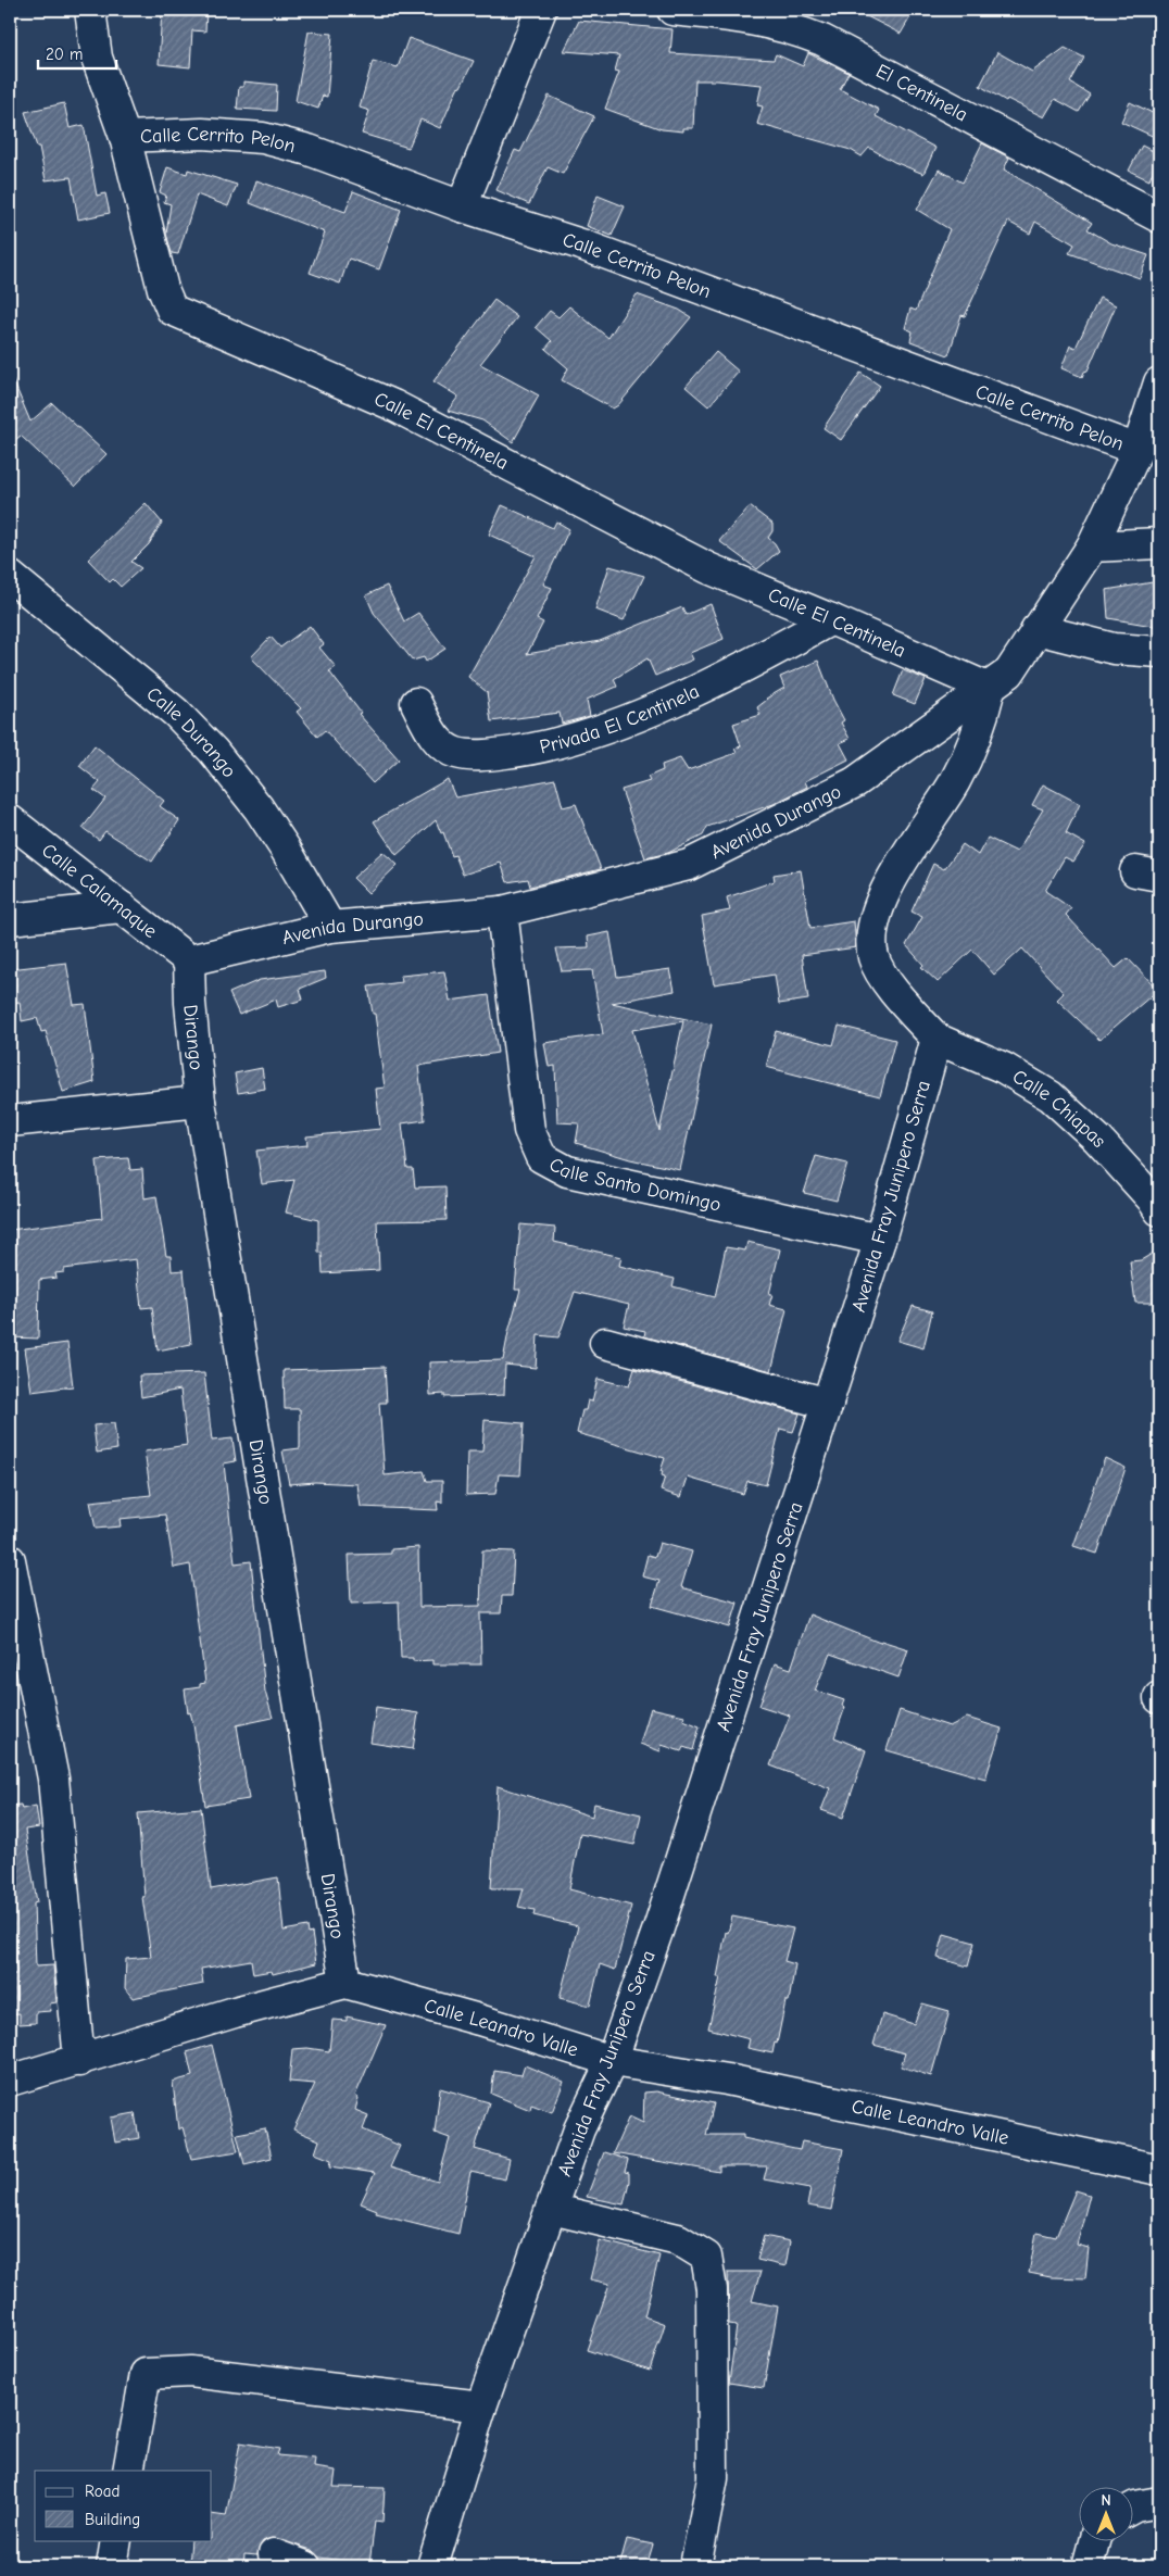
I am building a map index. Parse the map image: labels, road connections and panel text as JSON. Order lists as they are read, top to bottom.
{
  "streets": {
    "street": [
      "El Centinela",
      "Calle Cerrito Pelon",
      "Calle El Centinela",
      "Privada El Centinela",
      "Calle Durango",
      "Avenida Durango",
      "Calle Calamaque",
      "Dirango",
      "Calle Chiapas",
      "Calle Santo Domingo",
      "Avenida Fray Junipero Serra",
      "Calle Leandro Valle"
    ]
  },
  "crossings": [
    ["Calle Cerrito Pelon", "Calle El Centinela"],
    ["Calle Cerrito Pelon", "Avenida Durango"],
    ["Calle El Centinela", "Privada El Centinela"],
    ["Calle El Centinela", "Avenida Durango"],
    ["Calle Durango", "Avenida Durango"],
    ["Avenida Durango", "Calle Calamaque"],
    ["Avenida Durango", "Dirango"],
    ["Avenida Durango", "Calle Santo Domingo"],
    ["Calle Calamaque", "Dirango"],
    ["Dirango", "Calle Leandro Valle"],
    ["Calle Chiapas", "Avenida Fray Junipero Serra"],
    ["Calle Santo Domingo", "Avenida Fray Junipero Serra"],
    ["Avenida Fray Junipero Serra", "Calle Leandro Valle"]
  ],
  "legend": ["Road", "Building"],
  "scale_bar": "20 m",
  "north": "top"
}
